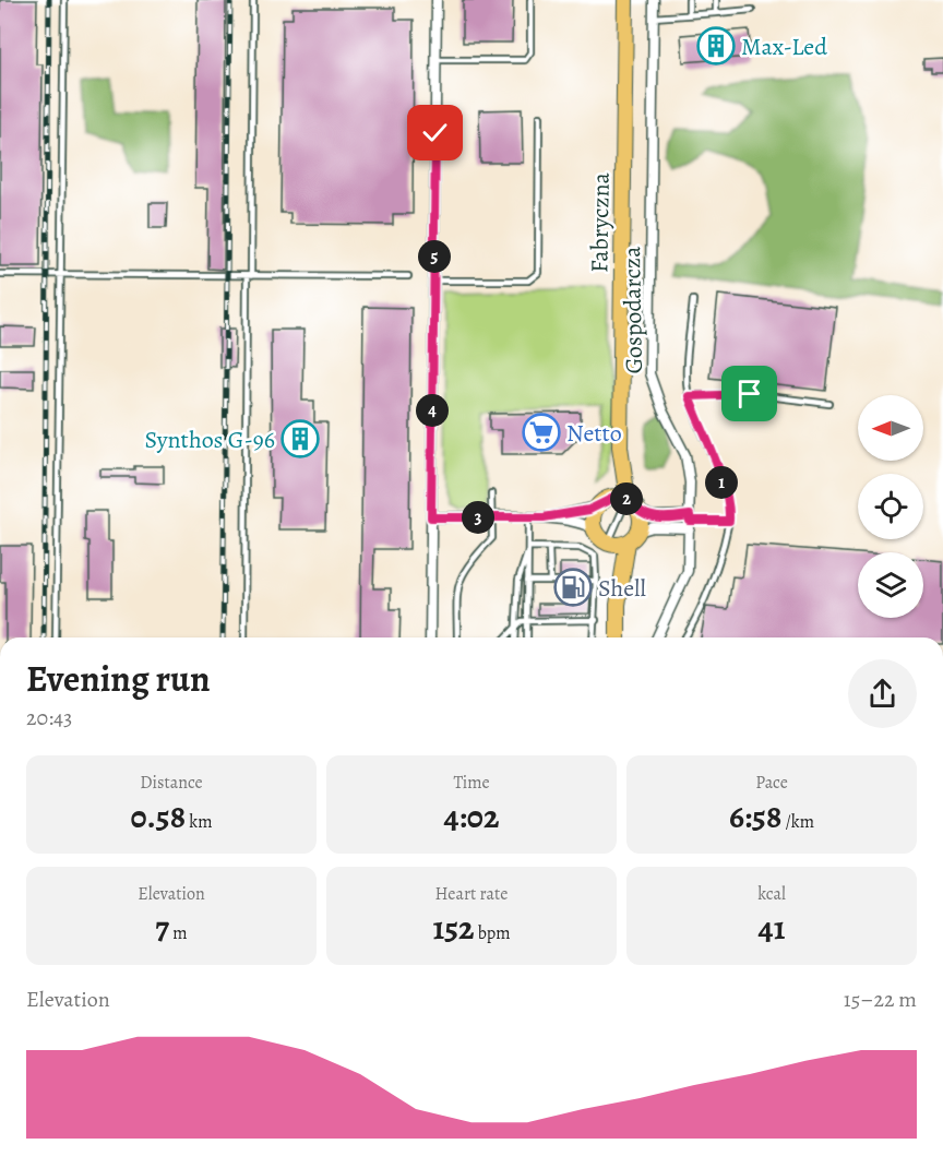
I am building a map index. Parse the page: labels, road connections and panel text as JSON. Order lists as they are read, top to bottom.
{
  "streets": {
    "main road": ["Fabryczna"],
    "street": ["Gospodarcza"]
  },
  "places": {
    "building": ["Max-Led", "Synthos G-96"],
    "supermarket": ["Netto"],
    "fuel station": ["Shell"]
  },
  "north": "left",
  "page": {
    "pins": [
      "5",
      "4",
      "1",
      "2",
      "3"
    ],
    "heading": ["Evening run", "20:43"],
    "stats": [
      ["Distance", "0.58 km"],
      ["Time", "4:02"],
      ["Pace", "6:58 /km"],
      ["Elevation", "7 m"],
      ["Heart rate", "152 bpm"],
      ["kcal", "41"]
    ],
    "chart": ["Elevation", "15–22 m"]
  }
}
